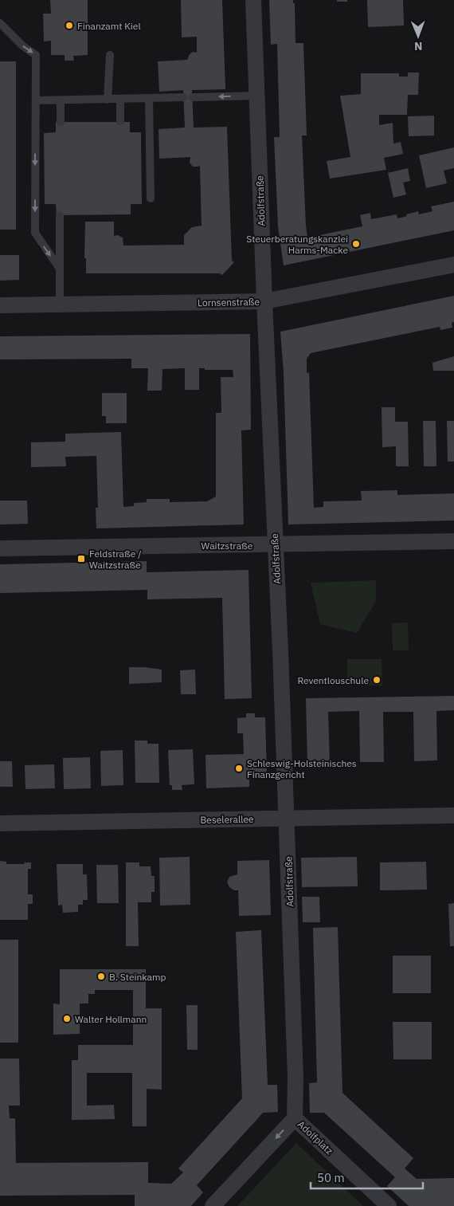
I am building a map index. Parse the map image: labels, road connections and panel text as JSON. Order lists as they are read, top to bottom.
{
  "streets": {
    "street": [
      "Adolfstraße",
      "Lornsenstraße",
      "Waitzstraße",
      "Beselerallee",
      "Adolfplatz"
    ]
  },
  "crossings": [
    ["Adolfstraße", "Lornsenstraße"],
    ["Adolfstraße", "Waitzstraße"],
    ["Adolfstraße", "Beselerallee"],
    ["Adolfstraße", "Adolfplatz"]
  ],
  "one_way": ["Adolfplatz"],
  "places": {
    "other": [
      "Finanzamt Kiel",
      "Steuerberatungskanzlei Harms-Macke",
      "Reventlouschule",
      "Schleswig-Holsteinisches Finanzgericht",
      "B. Steinkamp",
      "Walter Hollmann"
    ],
    "transit": ["Feldstraße / Waitzstraße"]
  },
  "scale_bar": "50 m",
  "north": "bottom"
}
